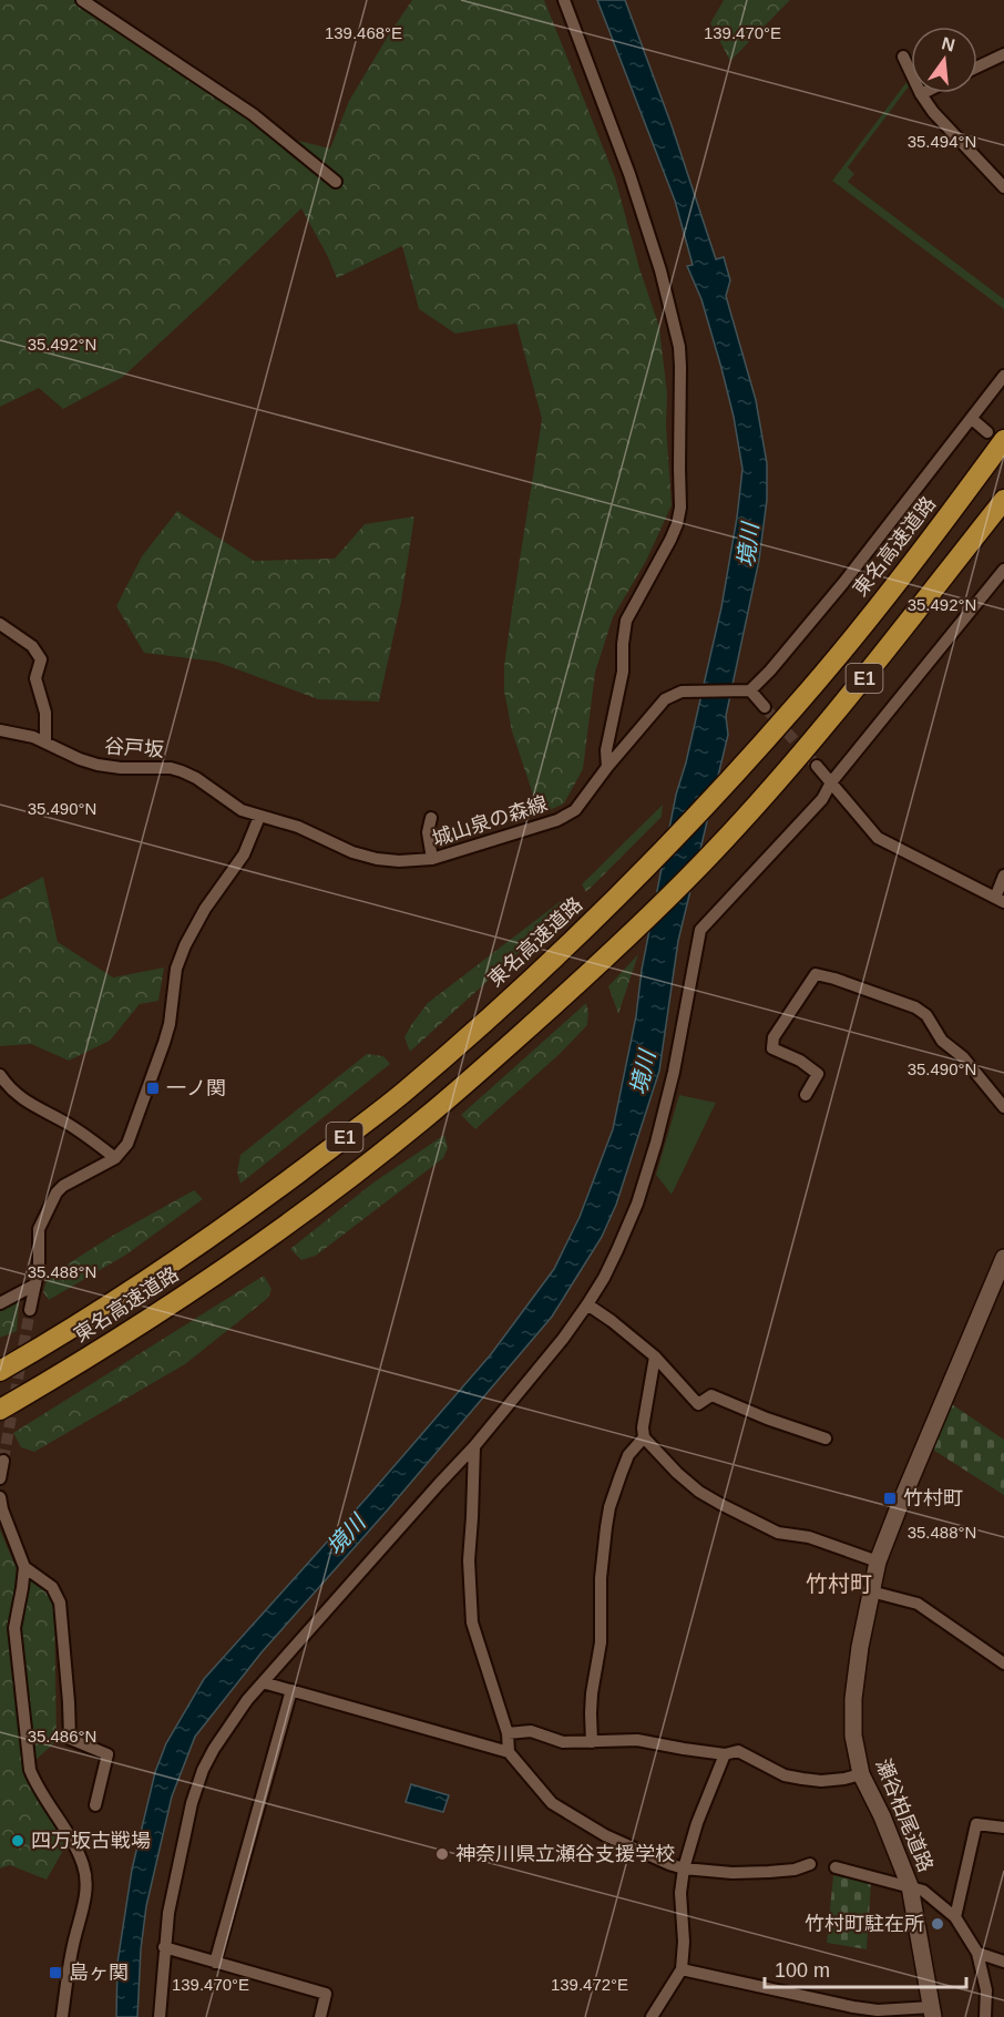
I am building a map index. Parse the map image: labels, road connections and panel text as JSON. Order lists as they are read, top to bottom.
{
  "streets": {
    "highway": ["東名高速道路", "E1"],
    "main road": ["瀬谷柏尾道路"],
    "street": ["谷戸坂", "城山泉の森線"]
  },
  "crossings": [
    ["谷戸坂", "城山泉の森線"]
  ],
  "districts": ["竹村町"],
  "water": ["境川"],
  "places": {
    "transit": ["一ノ関", "竹村町", "島ヶ関"],
    "other": ["四万坂古戦場", "神奈川県立瀬谷支援学校", "竹村町駐在所"]
  },
  "scale_bar": "100 m",
  "north": "top",
  "coordinates": [
    "139.468°E",
    "139.470°E",
    "35.494°N",
    "35.492°N",
    "35.490°N",
    "35.488°N",
    "35.486°N",
    "139.472°E"
  ]
}
